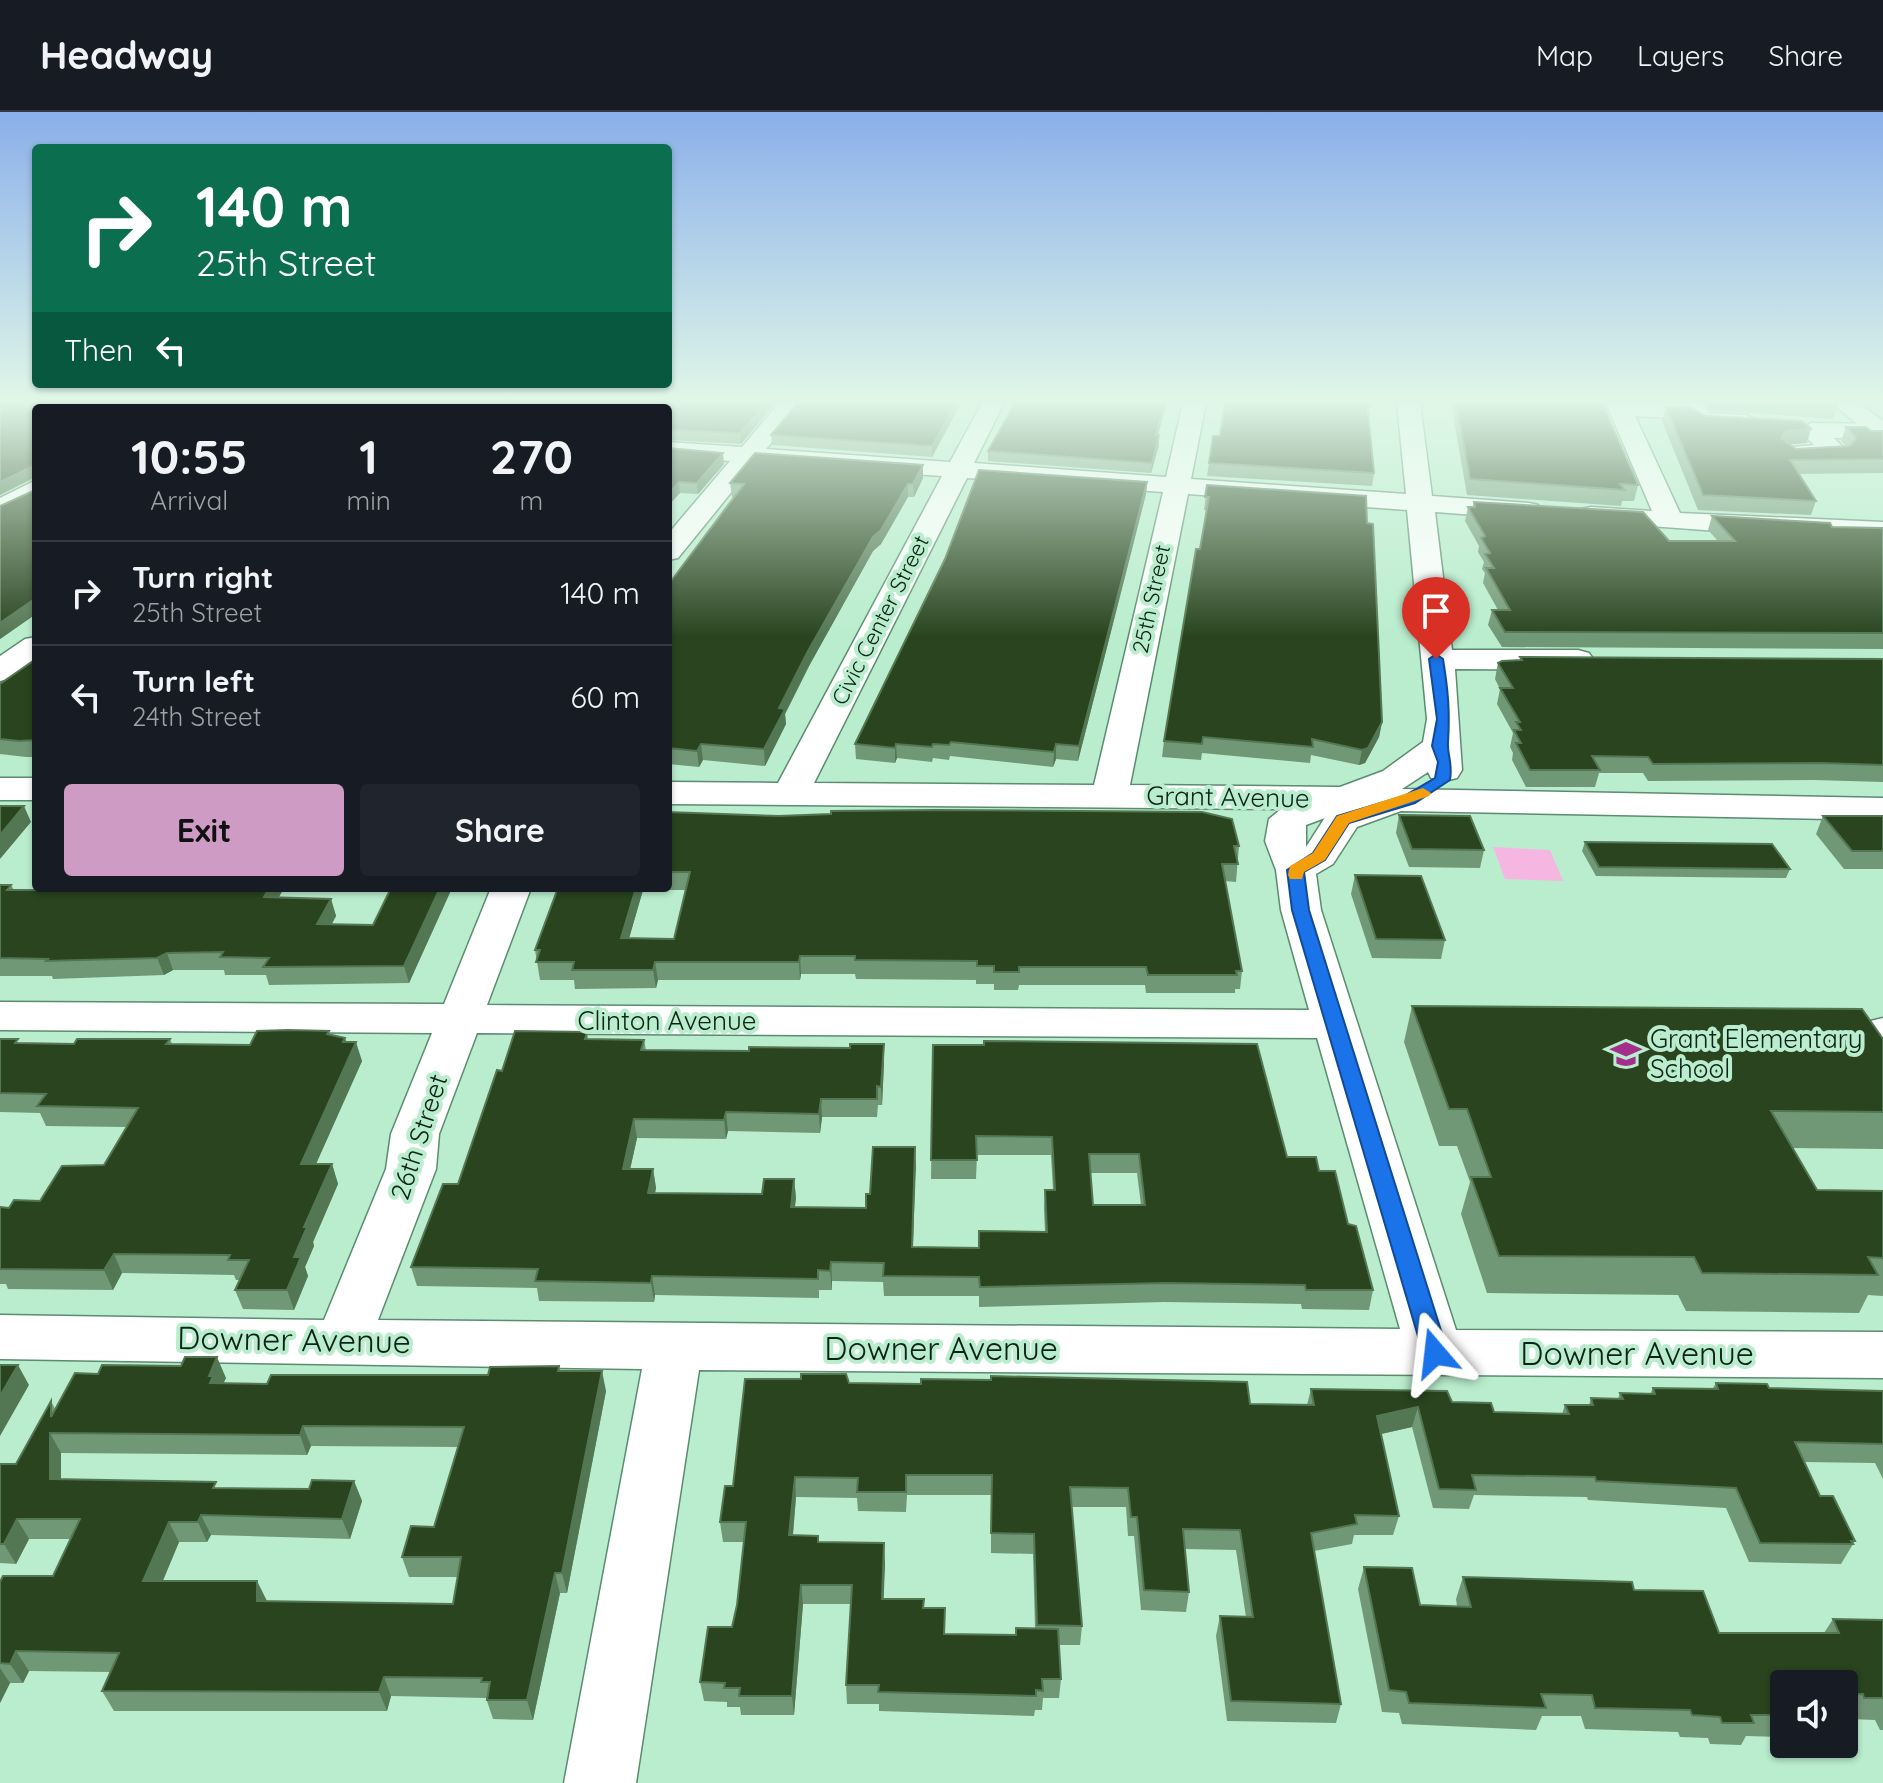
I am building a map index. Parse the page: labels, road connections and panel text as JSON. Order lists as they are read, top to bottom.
{
  "streets": {
    "street": [
      "25th Street",
      "Civic Center Street",
      "Grant Avenue",
      "Clinton Avenue",
      "26th Street",
      "Downer Avenue"
    ]
  },
  "crossings": [
    ["25th Street", "Grant Avenue"],
    ["Civic Center Street", "Grant Avenue"],
    ["Clinton Avenue", "26th Street"],
    ["26th Street", "Downer Avenue"]
  ],
  "places": {
    "school or university": ["Grant Elementary School"]
  },
  "page": {
    "header": "Headway",
    "nav": ["Map", "Layers", "Share"],
    "turn": ["140 m", "25th Street"],
    "then": "Then",
    "eta": [
      "10:55",
      "Arrival",
      "1",
      "min",
      "270",
      "m"
    ],
    "list": [
      {
        "name": "Turn right",
        "note": "25th Street",
        "value": "140 m"
      },
      {
        "name": "Turn left",
        "note": "24th Street",
        "value": "60 m"
      }
    ],
    "buttons": ["Exit", "Share"]
  }
}
